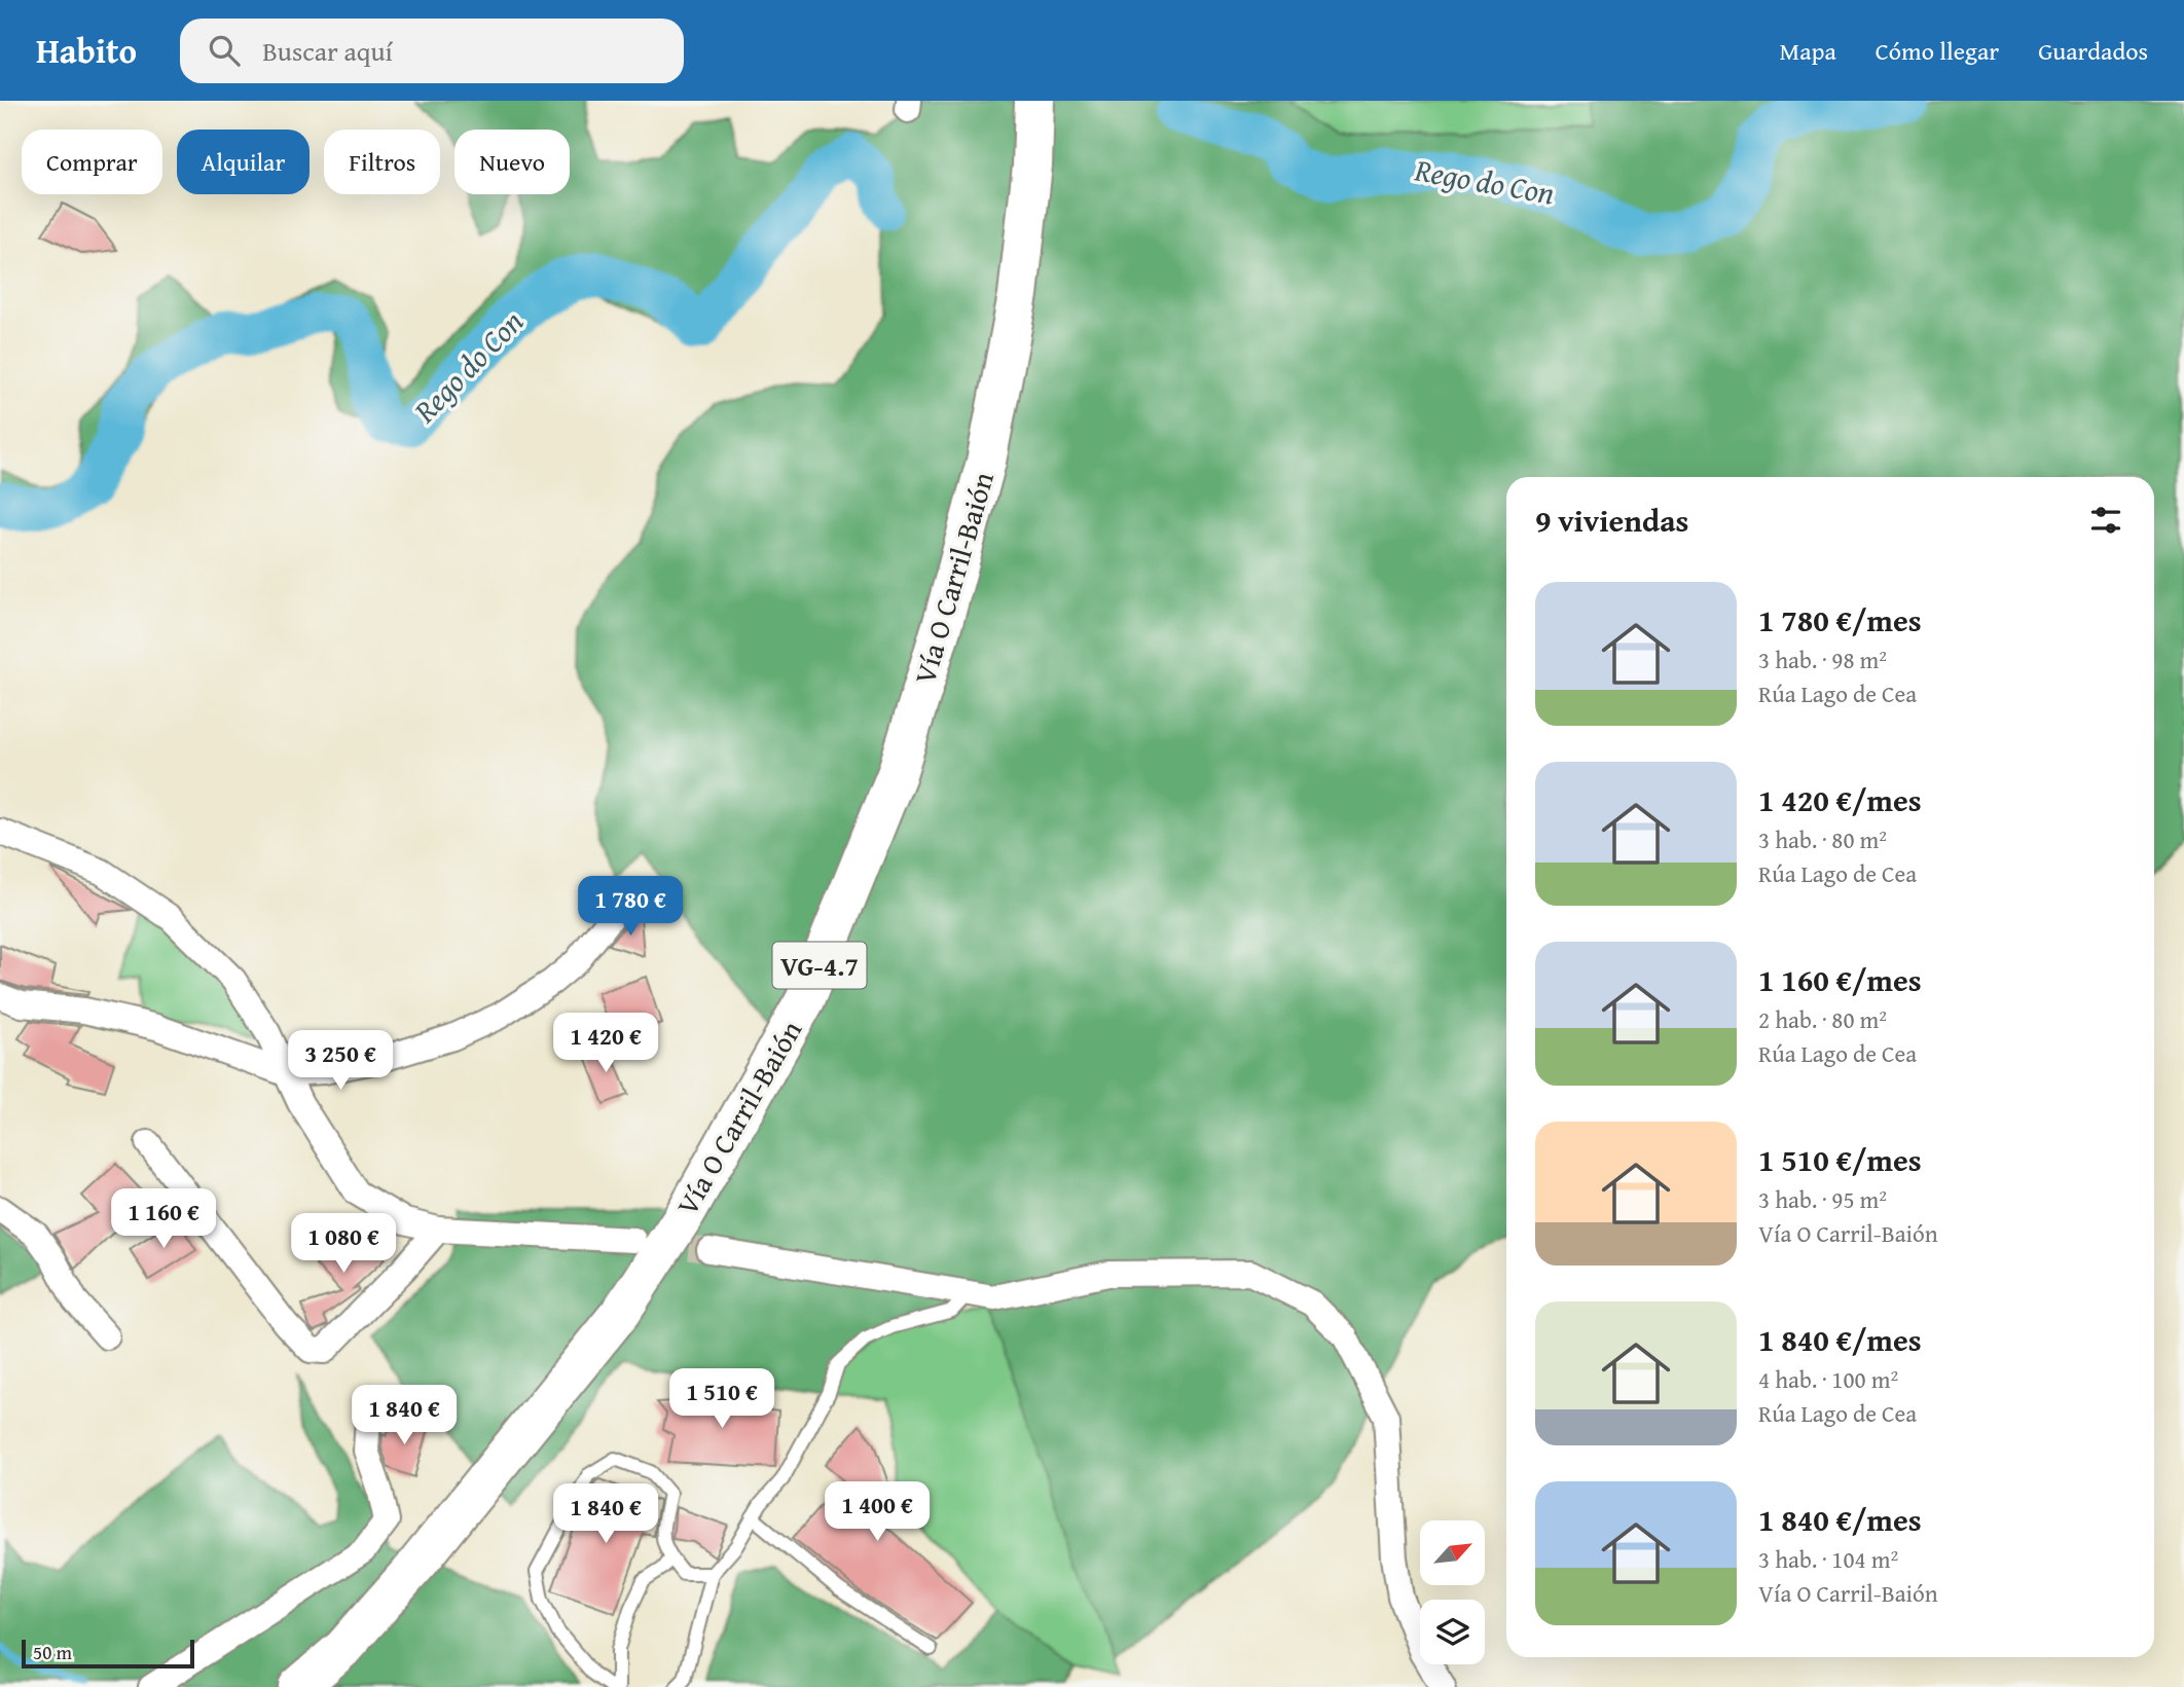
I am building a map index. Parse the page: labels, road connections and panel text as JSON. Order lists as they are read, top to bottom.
{
  "streets": {
    "highway": ["Vía O Carril-Baión", "VG-4.7"]
  },
  "water": ["Rego do Con"],
  "scale_bar": "50 m",
  "north": "top right",
  "page": {
    "header": "Habito",
    "search": "Buscar aquí",
    "nav": ["Mapa", "Cómo llegar", "Guardados"],
    "chip": [
      "Comprar",
      "Alquilar",
      "Filtros",
      "Nuevo"
    ],
    "heading": "9 viviendas",
    "list": [
      {
        "name": "1 780 €/mes",
        "note": "3 hab. · 98 m² · Rúa Lago de Cea"
      },
      {
        "name": "1 420 €/mes",
        "note": "3 hab. · 80 m² · Rúa Lago de Cea"
      },
      {
        "name": "1 160 €/mes",
        "note": "2 hab. · 80 m² · Rúa Lago de Cea"
      },
      {
        "name": "1 510 €/mes",
        "note": "3 hab. · 95 m² · Vía O Carril-Baión"
      },
      {
        "name": "1 840 €/mes",
        "note": "4 hab. · 100 m² · Rúa Lago de Cea"
      },
      {
        "name": "1 840 €/mes",
        "note": "3 hab. · 104 m² · Vía O Carril-Baión"
      }
    ],
    "price": [
      "1 780 €",
      "1 420 €",
      "3 250 €",
      "1 160 €",
      "1 080 €",
      "1 510 €",
      "1 840 €",
      "1 400 €",
      "1 840 €"
    ],
    "scale": "50 m"
  }
}
